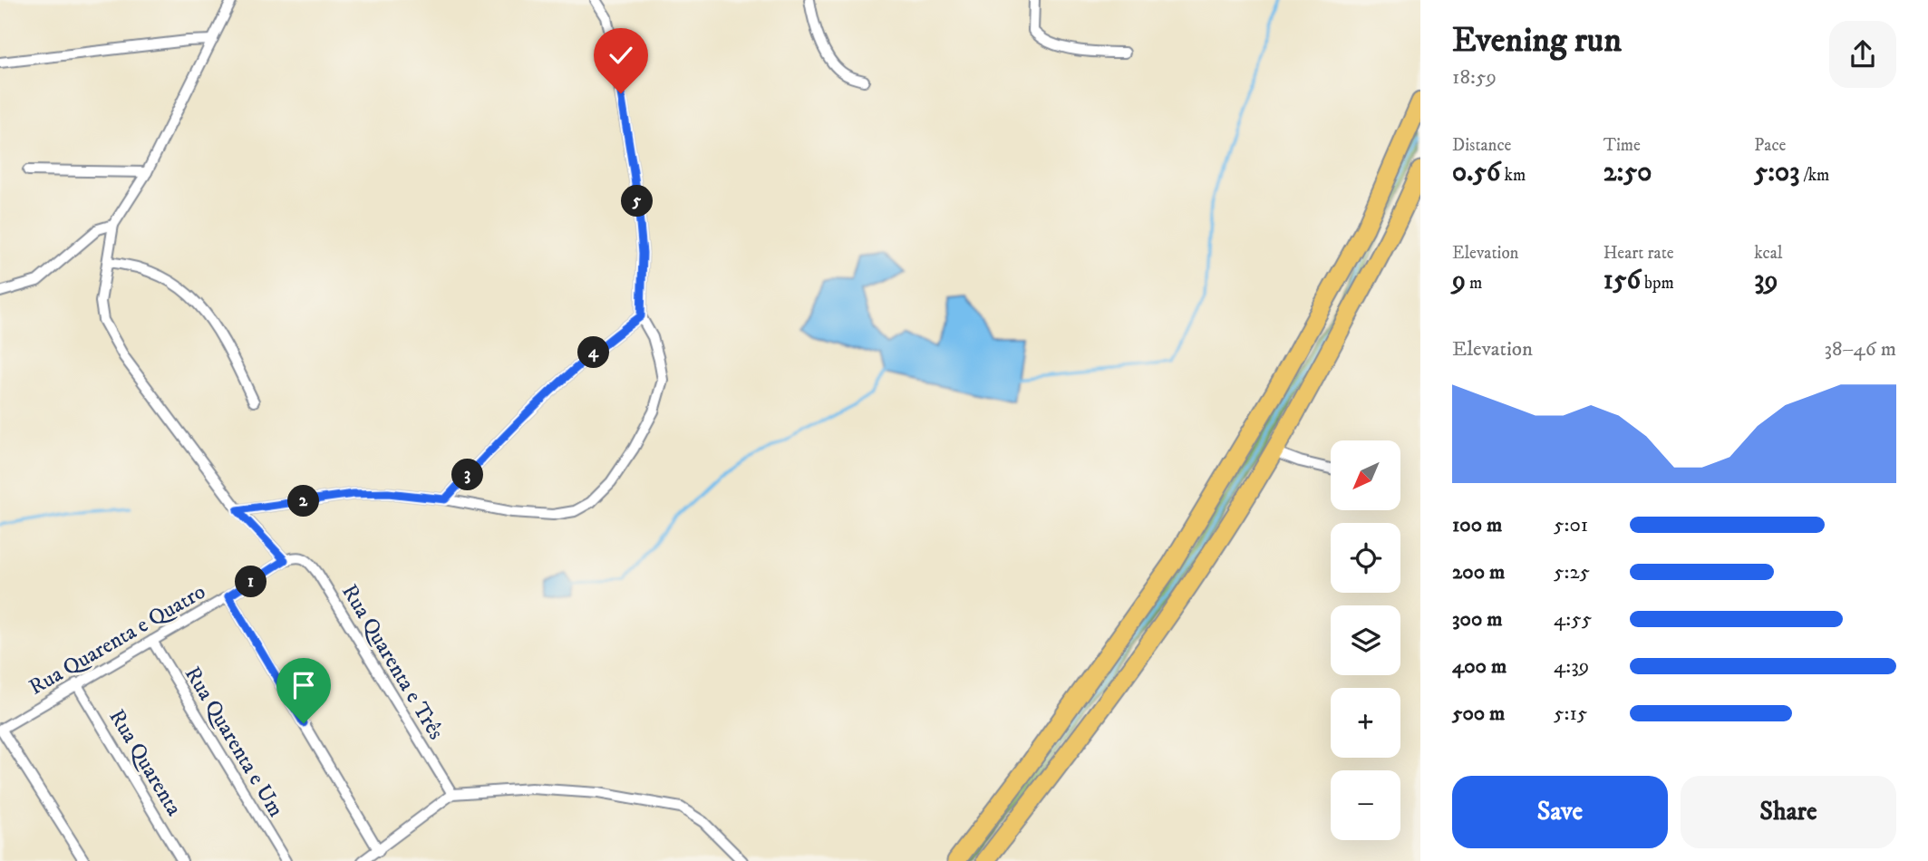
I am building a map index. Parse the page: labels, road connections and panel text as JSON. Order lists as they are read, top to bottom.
{
  "streets": {
    "street": [
      "Rua Quarenta e Quatro",
      "Rua Quarenta e Três",
      "Rua Quarenta e Um",
      "Rua Quarenta"
    ]
  },
  "crossings": [
    ["Rua Quarenta e Quatro", "Rua Quarenta e Três"],
    ["Rua Quarenta e Quatro", "Rua Quarenta e Um"],
    ["Rua Quarenta e Quatro", "Rua Quarenta"]
  ],
  "north": "bottom left",
  "page": {
    "heading": ["Evening run", "18:59"],
    "stats": [
      ["Distance", "0.56 km"],
      ["Time", "2:50"],
      ["Pace", "5:03 /km"],
      ["Elevation", "9 m"],
      ["Heart rate", "156 bpm"],
      ["kcal", "39"]
    ],
    "pins": [
      "5",
      "4",
      "3",
      "2",
      "1"
    ],
    "chart": ["Elevation", "38–46 m"],
    "map_buttons": ["+", "−"],
    "list": [
      {
        "name": "100 m",
        "note": "5:01"
      },
      {
        "name": "200 m",
        "note": "5:25"
      },
      {
        "name": "300 m",
        "note": "4:55"
      },
      {
        "name": "400 m",
        "note": "4:39"
      },
      {
        "name": "500 m",
        "note": "5:15"
      }
    ],
    "buttons": ["Save", "Share"]
  }
}
